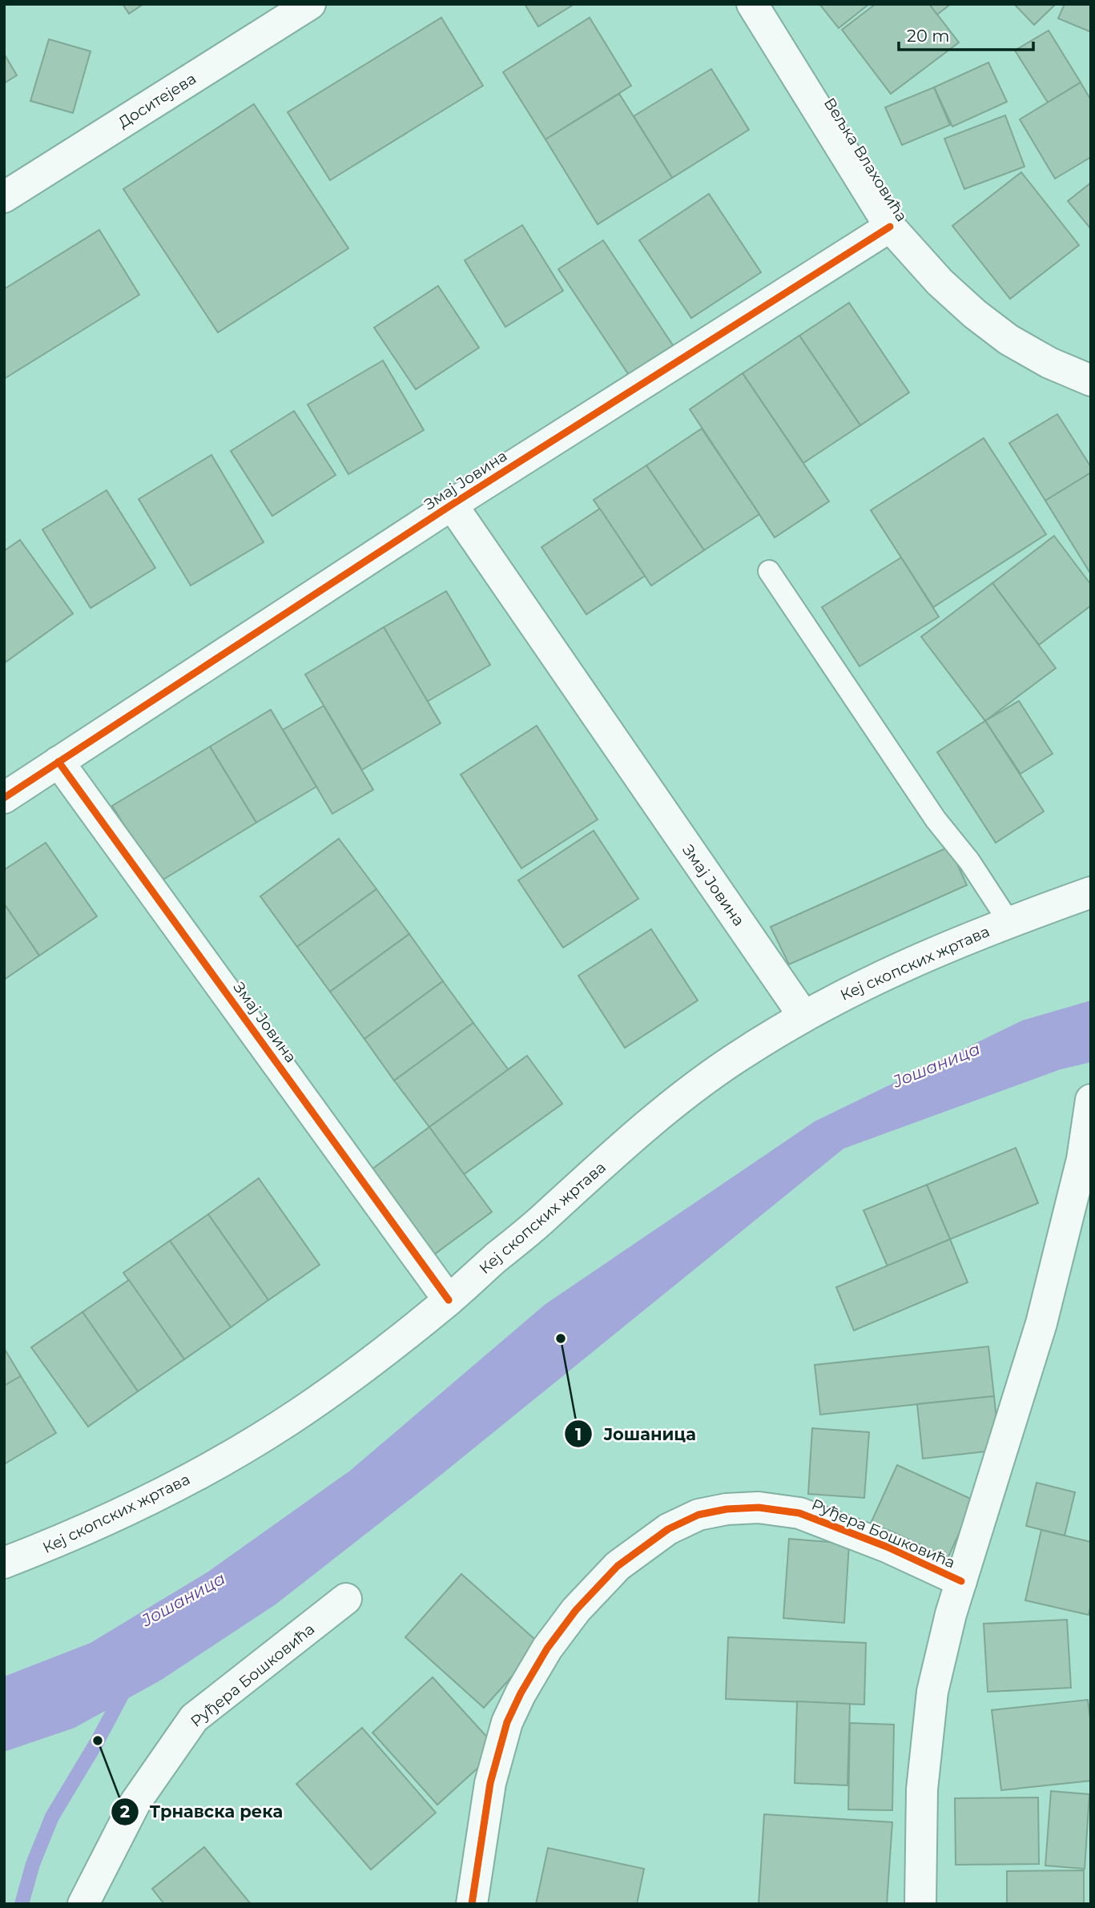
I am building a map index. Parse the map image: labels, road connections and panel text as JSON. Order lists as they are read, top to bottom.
{
  "streets": {
    "street": [
      "Доситејева",
      "Вељка Влаховића",
      "Змај Јовина",
      "Кеј скопских жртава",
      "Руђера Бошковића"
    ]
  },
  "crossings": [
    ["Вељка Влаховића", "Змај Јовина"],
    ["Змај Јовина", "Кеј скопских жртава"]
  ],
  "water": ["Јошаница"],
  "places": ["Јошаница", "Трнавска река"],
  "scale_bar": "20 m"
}
